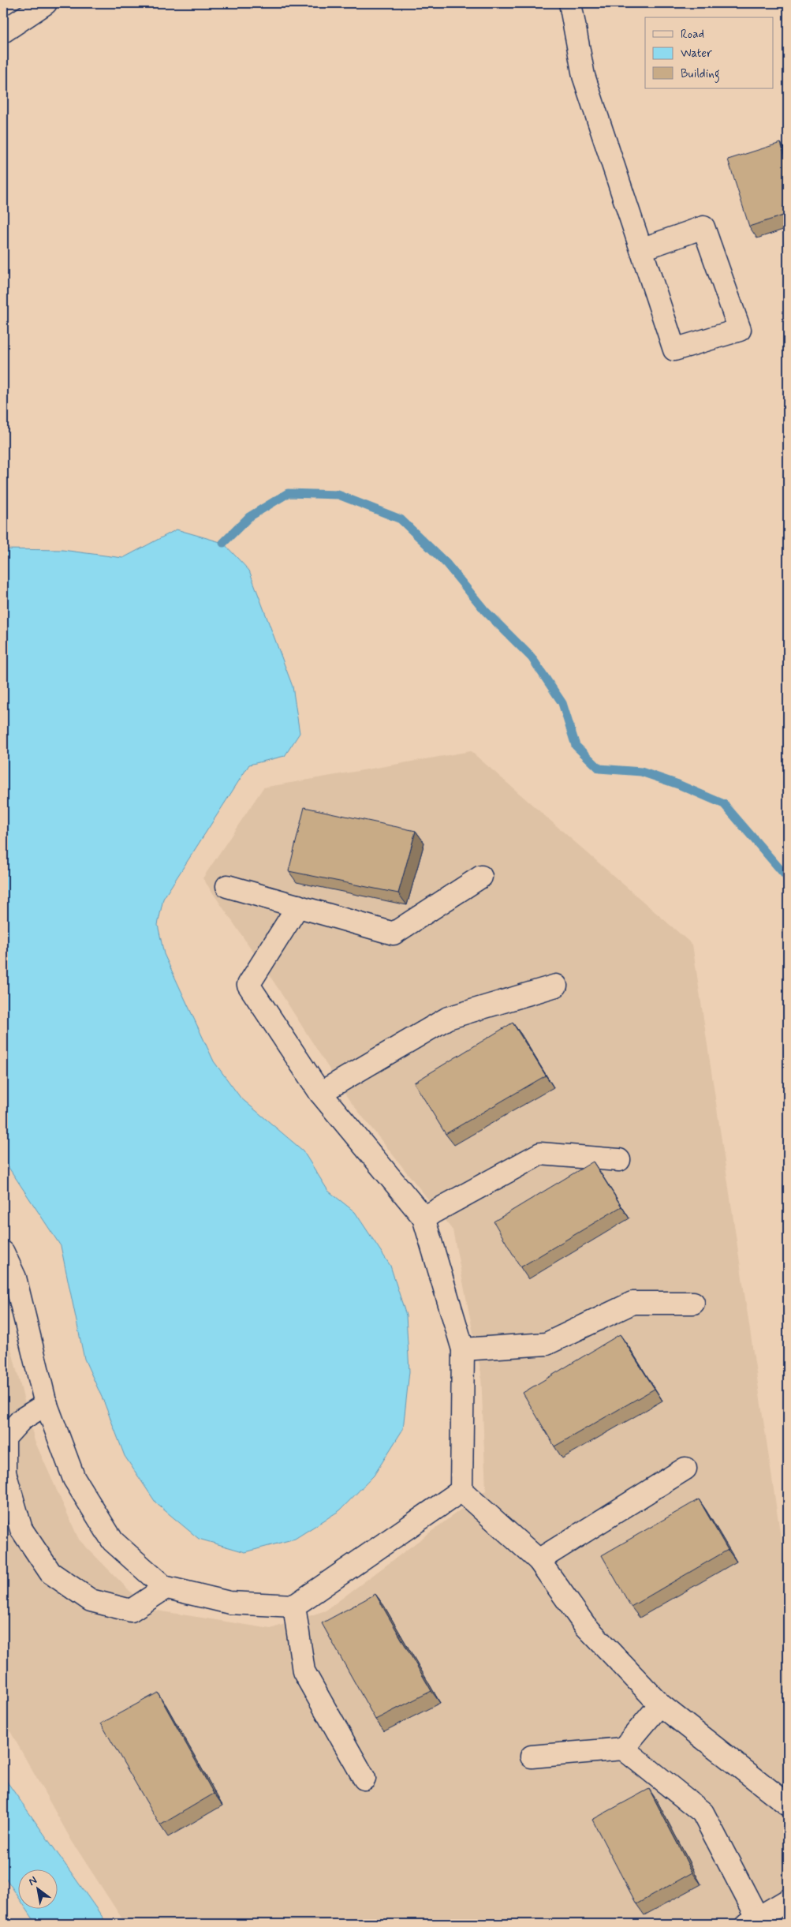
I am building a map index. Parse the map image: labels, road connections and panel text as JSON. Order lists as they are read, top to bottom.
{
  "legend": ["Road", "Water", "Building"],
  "north": "top left"
}
